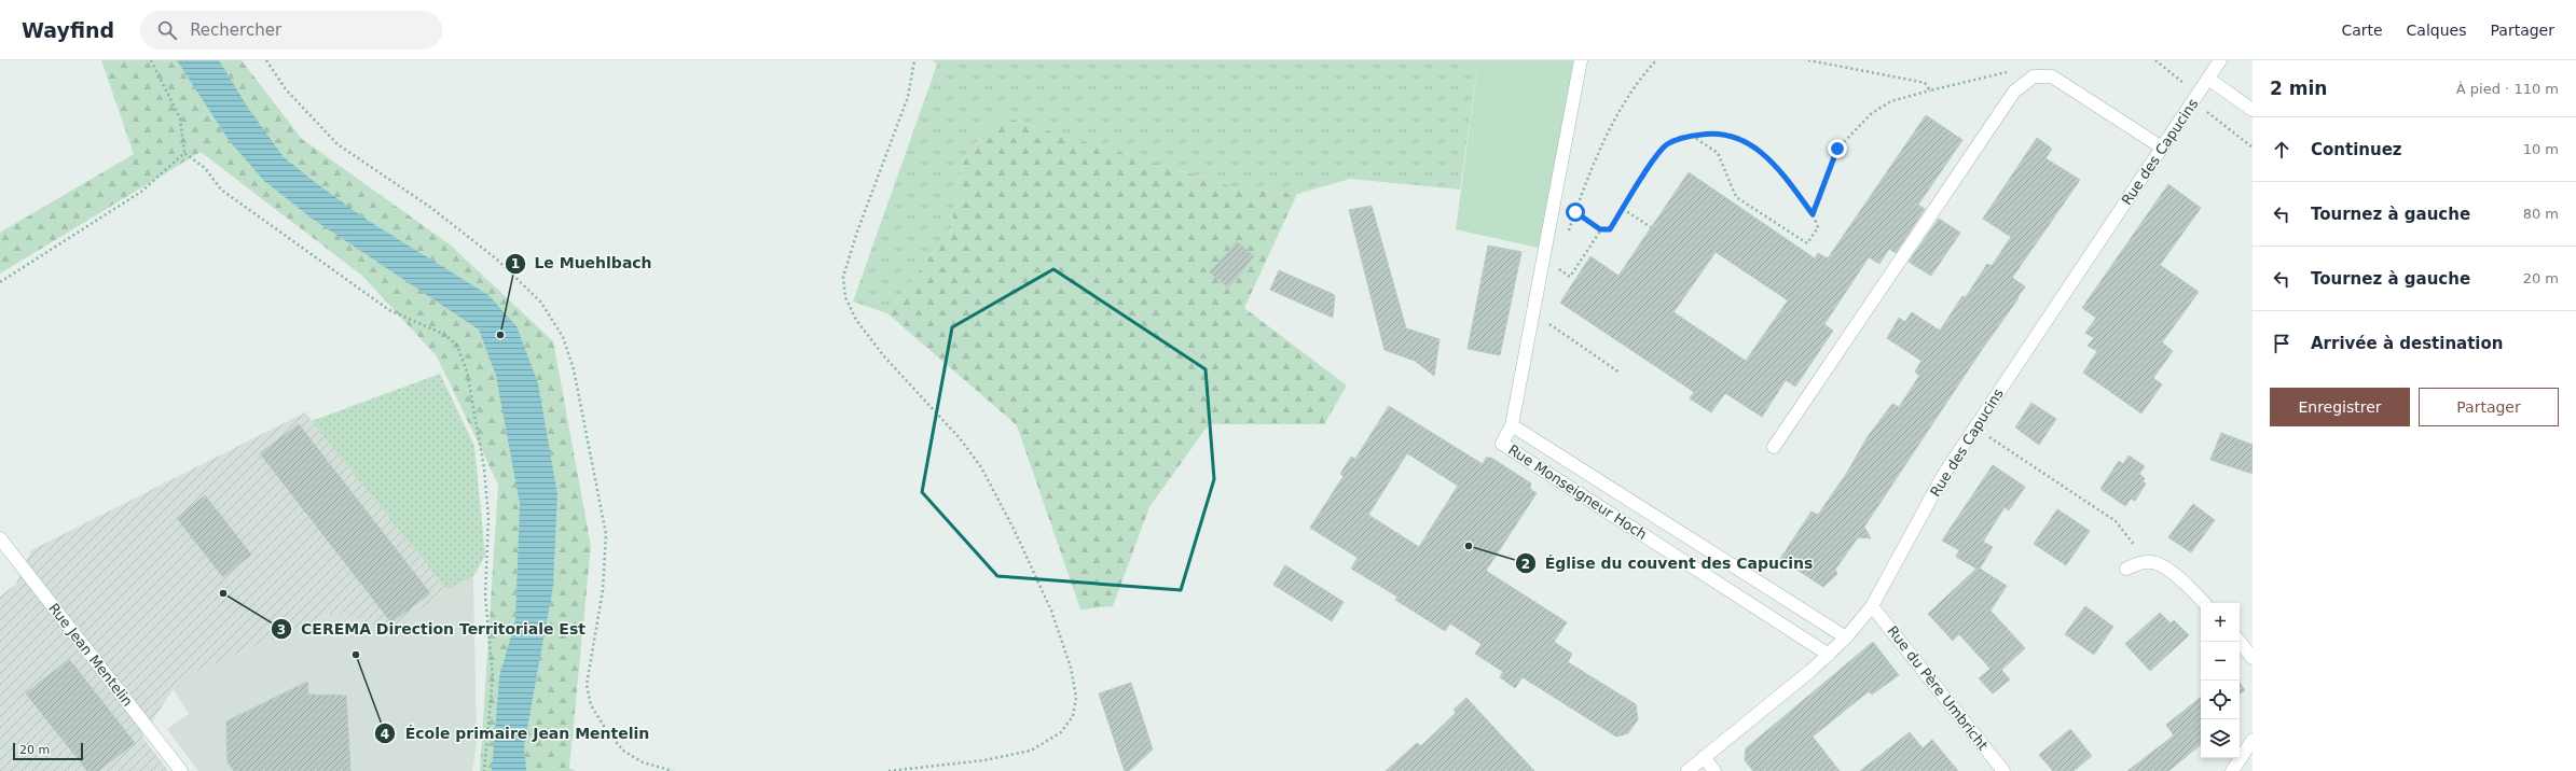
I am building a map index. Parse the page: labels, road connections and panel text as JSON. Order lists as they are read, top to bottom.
{
  "streets": {
    "street": [
      "Rue des Capucins",
      "Rue Monseigneur Hoch",
      "Rue Jean Mentelin",
      "Rue du Père Umbricht"
    ]
  },
  "crossings": [
    ["Rue des Capucins", "Rue Monseigneur Hoch"],
    ["Rue des Capucins", "Rue du Père Umbricht"]
  ],
  "places": [
    "Le Muehlbach",
    "Église du couvent des Capucins",
    "CEREMA Direction Territoriale Est",
    "École primaire Jean Mentelin"
  ],
  "scale_bar": "20 m",
  "page": {
    "header": "Wayfind",
    "search": "Rechercher",
    "nav": ["Carte", "Calques", "Partager"],
    "heading": ["2 min", "À pied · 110 m"],
    "list": [
      ["Continuez", "10 m"],
      ["Tournez à gauche", "80 m"],
      ["Tournez à gauche", "20 m"],
      "Arrivée à destination"
    ],
    "buttons": ["Enregistrer", "Partager"],
    "map_buttons": ["+", "−"],
    "scale": "20 m"
  }
}
